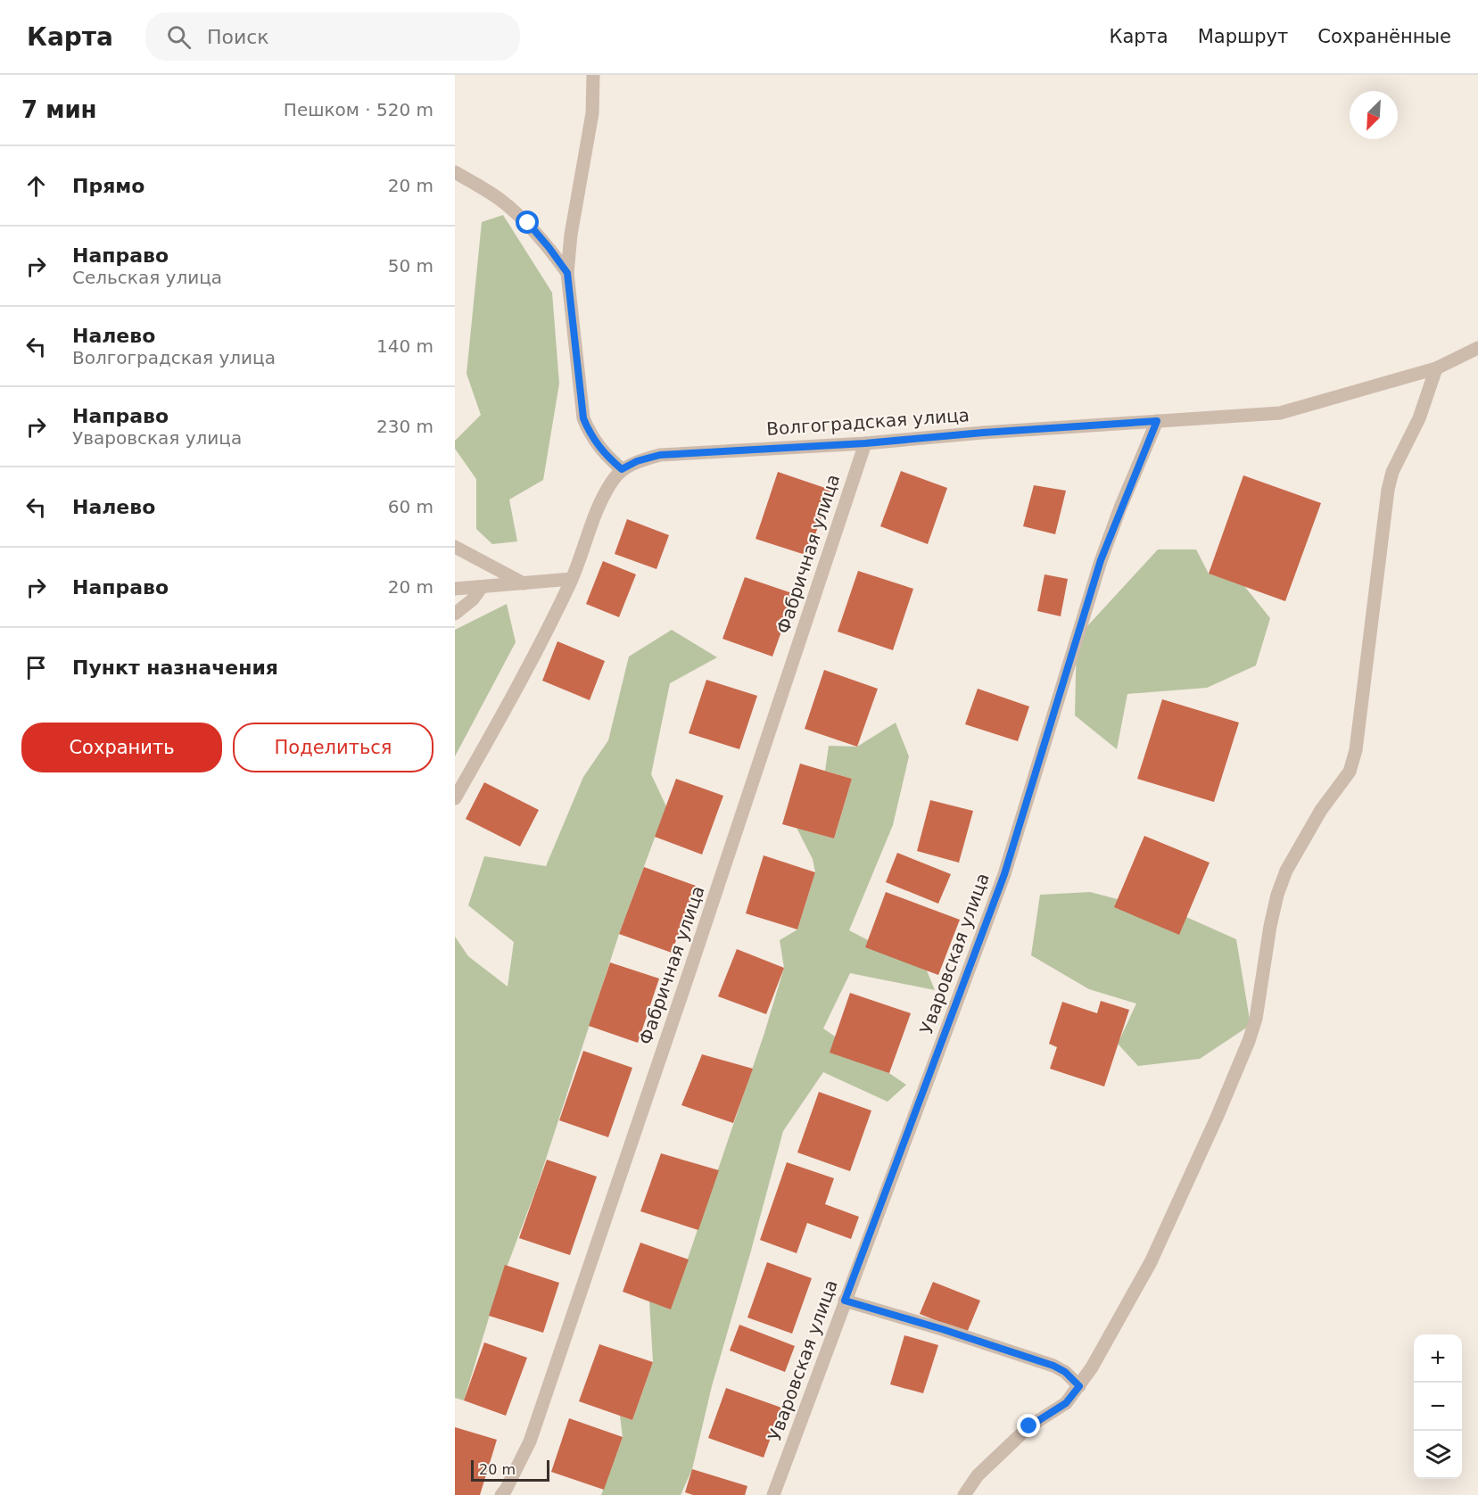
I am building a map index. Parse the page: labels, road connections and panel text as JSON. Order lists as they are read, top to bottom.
{
  "streets": {
    "street": ["Волгоградская улица", "Фабричная улица", "Уваровская улица"]
  },
  "crossings": [
    ["Волгоградская улица", "Фабричная улица"],
    ["Волгоградская улица", "Уваровская улица"]
  ],
  "scale_bar": "20 m",
  "north": "bottom left",
  "page": {
    "header": "Карта",
    "search": "Поиск",
    "nav": ["Карта", "Маршрут", "Сохранённые"],
    "heading": ["7 мин", "Пешком · 520 m"],
    "list": [
      ["Прямо", "20 m"],
      ["Направо", "Сельская улица", "50 m"],
      ["Налево", "Волгоградская улица", "140 m"],
      ["Направо", "Уваровская улица", "230 m"],
      ["Налево", "60 m"],
      ["Направо", "20 m"],
      "Пункт назначения"
    ],
    "buttons": ["Сохранить", "Поделиться"],
    "map_buttons": ["+", "−"],
    "scale": "20 m"
  }
}
